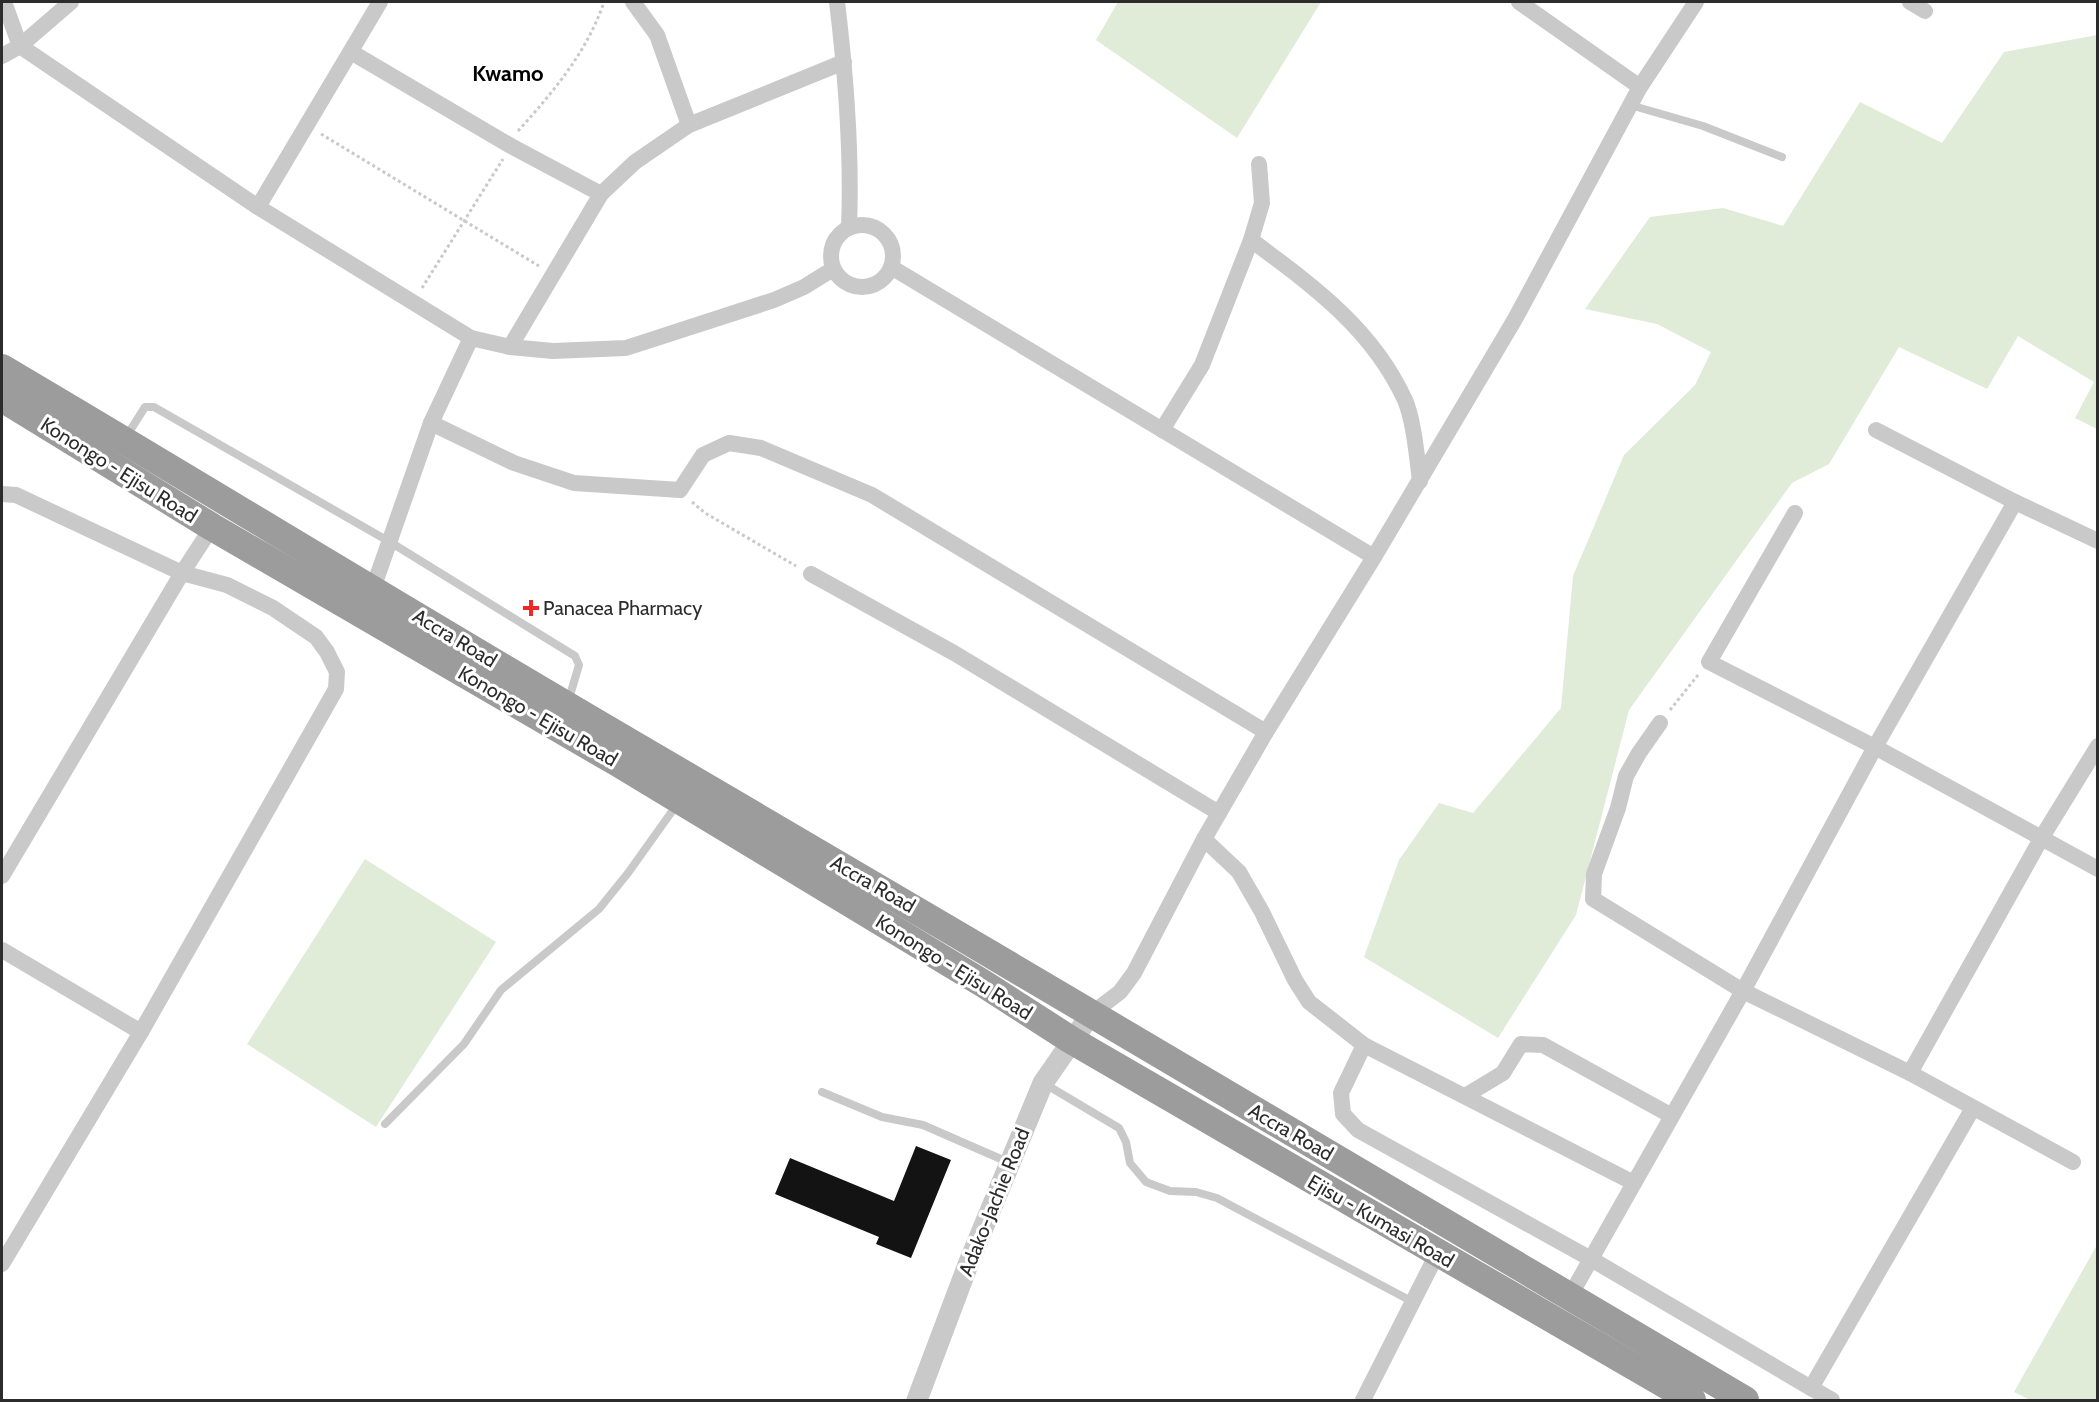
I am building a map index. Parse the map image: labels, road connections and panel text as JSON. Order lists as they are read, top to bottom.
{
  "streets": {
    "highway": ["Konongo - Ejisu Road", "Accra Road", "Ejisu - Kumasi Road"],
    "street": ["Adako-Jachie Road"]
  },
  "crossings": [
    ["Konongo - Ejisu Road", "Accra Road"],
    ["Konongo - Ejisu Road", "Adako-Jachie Road"],
    ["Konongo - Ejisu Road", "Ejisu - Kumasi Road"],
    ["Accra Road", "Adako-Jachie Road"],
    ["Adako-Jachie Road", "Ejisu - Kumasi Road"]
  ],
  "districts": ["Kwamo"],
  "places": {
    "health": ["Panacea Pharmacy"]
  }
}
